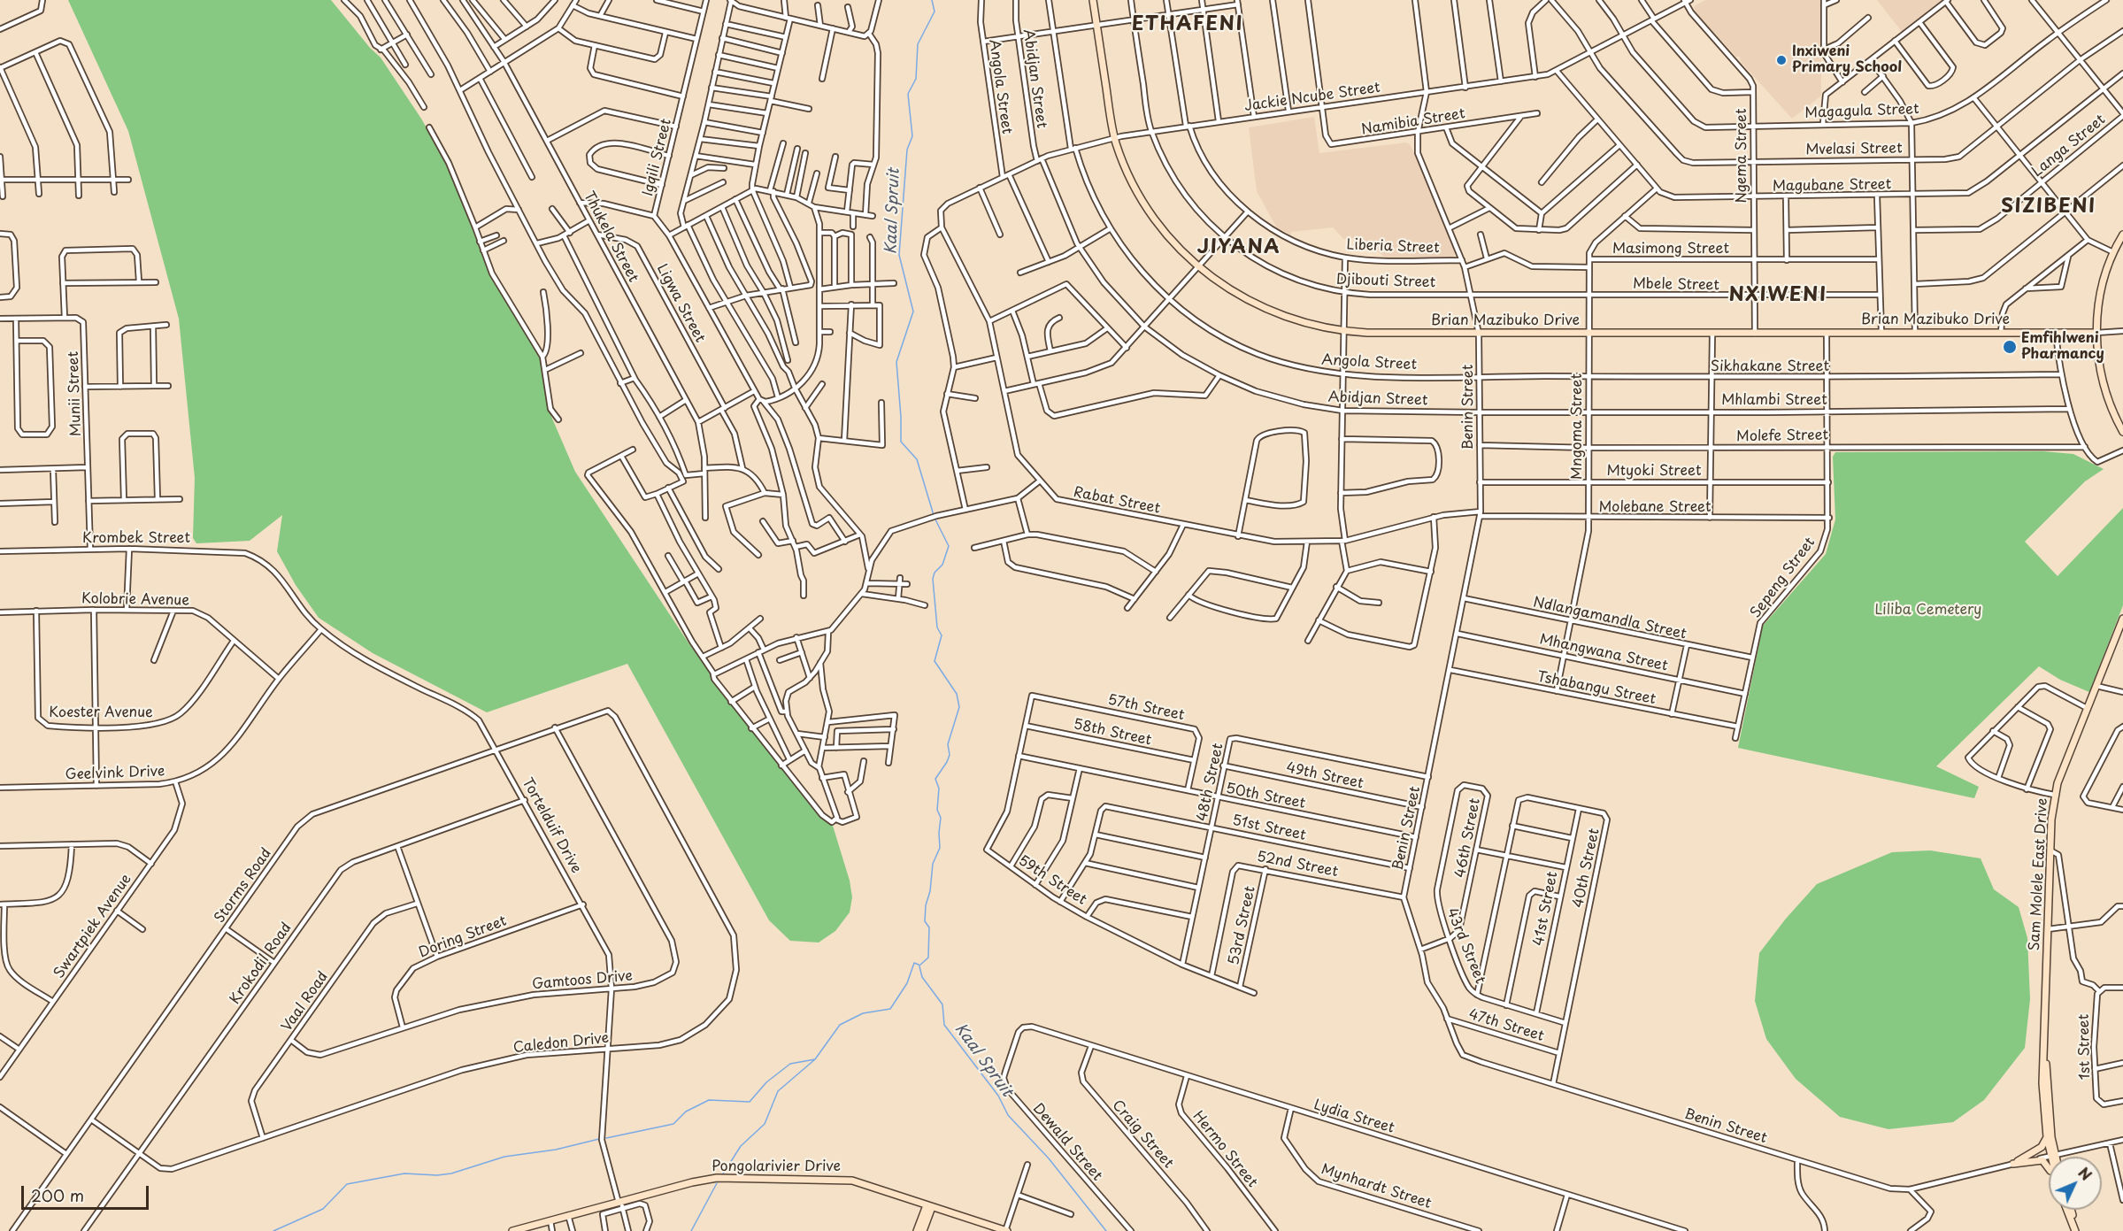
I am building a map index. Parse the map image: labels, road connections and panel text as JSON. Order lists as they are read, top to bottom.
{
  "streets": {
    "street": [
      "Abidjan Street",
      "Angola Street",
      "Jackie Ncube Street",
      "Magagula Street",
      "Namibia Street",
      "Langa Street",
      "Mvelasi Street",
      "Ngema Street",
      "Igqili Street",
      "Magubane Street",
      "Thukela Street",
      "Liberia Street",
      "Masimong Street",
      "Djibouti Street",
      "Mbele Street",
      "Ligwa Street",
      "Brian Mazibuko Drive",
      "Sikhakane Street",
      "Munii Street",
      "Mhlambi Street",
      "Benin Street",
      "Mngoma Street",
      "Molefe Street",
      "Mtyoki Street",
      "Rabat Street",
      "Molebane Street",
      "Krombek Street",
      "Sepeng Street",
      "Kolobrie Avenue",
      "Ndlangamandla Street",
      "Mhangwana Street",
      "Tshabangu Street",
      "57th Street",
      "Koester Avenue",
      "58th Street",
      "Geelvink Drive",
      "49th Street",
      "48th Street",
      "50th Street",
      "Tortelduif Drive",
      "51st Street",
      "46th Street",
      "52nd Street",
      "40th Street",
      "Sam Molele East Drive",
      "59th Street",
      "Storms Road",
      "41st Street",
      "53rd Street",
      "Swartpiek Avenue",
      "Doring Street",
      "43rd Street",
      "Krokodil Road",
      "Gamtoos Drive",
      "Vaal Road",
      "47th Street",
      "Caledon Drive",
      "1st Street",
      "Lydia Street",
      "Craig Street",
      "Dewald Street",
      "Hermo Street",
      "Pongolarivier Drive",
      "Mynhardt Street"
    ]
  },
  "crossings": [
    ["Abidjan Street", "Jackie Ncube Street"],
    ["Abidjan Street", "Mhlambi Street"],
    ["Abidjan Street", "Benin Street"],
    ["Angola Street", "Jackie Ncube Street"],
    ["Angola Street", "Sikhakane Street"],
    ["Angola Street", "Benin Street"],
    ["Jackie Ncube Street", "Magagula Street"],
    ["Jackie Ncube Street", "Namibia Street"],
    ["Jackie Ncube Street", "Mvelasi Street"],
    ["Jackie Ncube Street", "Ngema Street"],
    ["Jackie Ncube Street", "Liberia Street"],
    ["Jackie Ncube Street", "Djibouti Street"],
    ["Jackie Ncube Street", "Brian Mazibuko Drive"],
    ["Jackie Ncube Street", "Benin Street"],
    ["Jackie Ncube Street", "Rabat Street"],
    ["Magagula Street", "Ngema Street"],
    ["Namibia Street", "Benin Street"],
    ["Mvelasi Street", "Ngema Street"],
    ["Ngema Street", "Magubane Street"],
    ["Ngema Street", "Masimong Street"],
    ["Ngema Street", "Mbele Street"],
    ["Ngema Street", "Brian Mazibuko Drive"],
    ["Magubane Street", "Mngoma Street"],
    ["Thukela Street", "Ligwa Street"],
    ["Liberia Street", "Benin Street"],
    ["Masimong Street", "Mngoma Street"],
    ["Djibouti Street", "Mbele Street"],
    ["Djibouti Street", "Benin Street"],
    ["Mbele Street", "Benin Street"],
    ["Mbele Street", "Mngoma Street"],
    ["Brian Mazibuko Drive", "Benin Street"],
    ["Brian Mazibuko Drive", "Mngoma Street"],
    ["Brian Mazibuko Drive", "Sepeng Street"],
    ["Sikhakane Street", "Benin Street"],
    ["Sikhakane Street", "Mngoma Street"],
    ["Sikhakane Street", "Sepeng Street"],
    ["Munii Street", "Krombek Street"],
    ["Mhlambi Street", "Benin Street"],
    ["Mhlambi Street", "Mngoma Street"],
    ["Mhlambi Street", "Sepeng Street"],
    ["Benin Street", "Molefe Street"],
    ["Benin Street", "Mtyoki Street"],
    ["Benin Street", "Rabat Street"],
    ["Benin Street", "Molebane Street"],
    ["Benin Street", "Ndlangamandla Street"],
    ["Benin Street", "Mhangwana Street"],
    ["Benin Street", "Tshabangu Street"],
    ["Benin Street", "49th Street"],
    ["Benin Street", "48th Street"],
    ["Benin Street", "50th Street"],
    ["Benin Street", "51st Street"],
    ["Benin Street", "52nd Street"],
    ["Benin Street", "40th Street"],
    ["Benin Street", "Sam Molele East Drive"],
    ["Benin Street", "47th Street"],
    ["Mngoma Street", "Molefe Street"],
    ["Mngoma Street", "Mtyoki Street"],
    ["Mngoma Street", "Molebane Street"],
    ["Mngoma Street", "Ndlangamandla Street"],
    ["Mngoma Street", "Mhangwana Street"],
    ["Mngoma Street", "Tshabangu Street"],
    ["Molefe Street", "Sepeng Street"],
    ["Mtyoki Street", "Sepeng Street"],
    ["Rabat Street", "Molebane Street"],
    ["Molebane Street", "Sepeng Street"],
    ["Krombek Street", "Tortelduif Drive"],
    ["Sepeng Street", "Ndlangamandla Street"],
    ["Sepeng Street", "Mhangwana Street"],
    ["Sepeng Street", "Tshabangu Street"],
    ["Kolobrie Avenue", "Koester Avenue"],
    ["Kolobrie Avenue", "Geelvink Drive"],
    ["57th Street", "58th Street"],
    ["57th Street", "50th Street"],
    ["57th Street", "59th Street"],
    ["58th Street", "59th Street"],
    ["Geelvink Drive", "Tortelduif Drive"],
    ["Geelvink Drive", "Swartpiek Avenue"],
    ["49th Street", "48th Street"],
    ["48th Street", "50th Street"],
    ["48th Street", "51st Street"],
    ["48th Street", "59th Street"],
    ["50th Street", "59th Street"],
    ["Tortelduif Drive", "Storms Road"],
    ["Tortelduif Drive", "Doring Street"],
    ["Tortelduif Drive", "Krokodil Road"],
    ["Tortelduif Drive", "Gamtoos Drive"],
    ["Tortelduif Drive", "Caledon Drive"],
    ["Tortelduif Drive", "Pongolarivier Drive"],
    ["51st Street", "59th Street"],
    ["46th Street", "43rd Street"],
    ["52nd Street", "59th Street"],
    ["52nd Street", "53rd Street"],
    ["40th Street", "41st Street"],
    ["40th Street", "43rd Street"],
    ["40th Street", "47th Street"],
    ["59th Street", "53rd Street"],
    ["Storms Road", "Gamtoos Drive"],
    ["Storms Road", "Caledon Drive"],
    ["41st Street", "43rd Street"],
    ["Doring Street", "Gamtoos Drive"],
    ["Krokodil Road", "Caledon Drive"],
    ["Gamtoos Drive", "Vaal Road"],
    ["Vaal Road", "Caledon Drive"],
    ["Lydia Street", "Craig Street"],
    ["Lydia Street", "Dewald Street"],
    ["Lydia Street", "Hermo Street"],
    ["Lydia Street", "Mynhardt Street"]
  ],
  "districts": [
    "ETHAFENI",
    "SIZIBENI",
    "JIYANA",
    "NXIWENI"
  ],
  "water": ["Kaal Spruit"],
  "parks": ["Liliba Cemetery"],
  "places": ["Inxiweni Primary School", "Emfihlweni Pharmancy"],
  "scale_bar": "200 m",
  "north": "top right"
}
